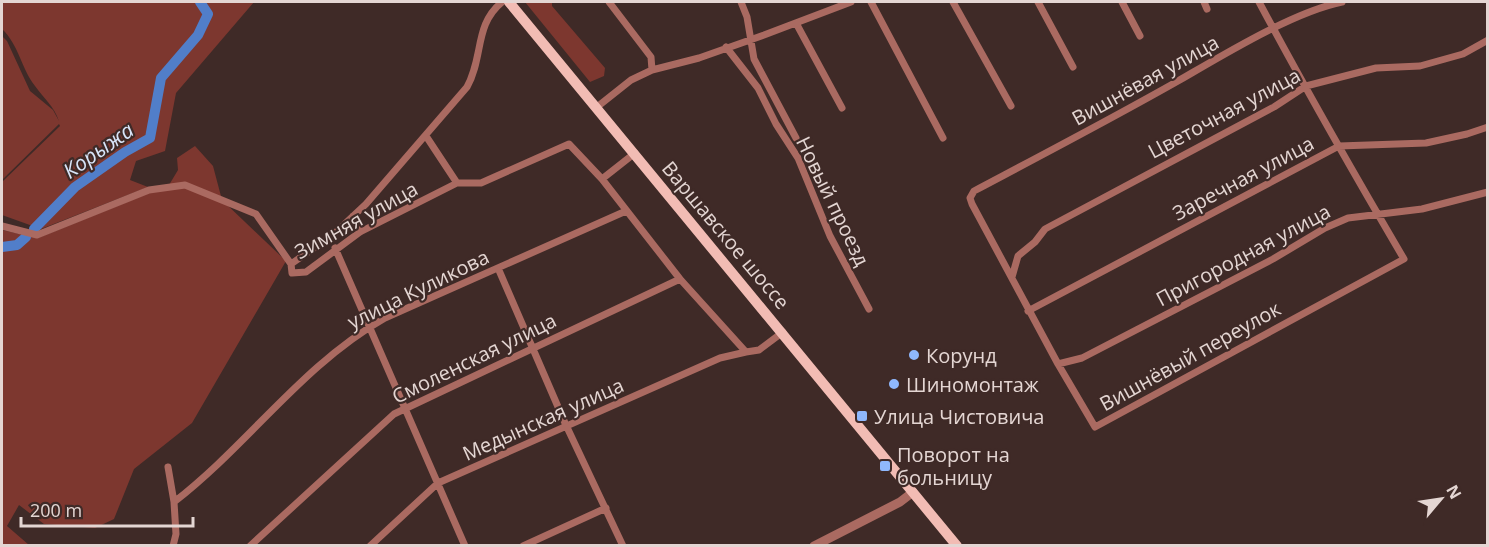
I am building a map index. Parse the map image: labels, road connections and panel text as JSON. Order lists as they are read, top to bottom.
{
  "streets": {
    "main road": ["Варшавское шоссе"],
    "street": [
      "Вишнёвая улица",
      "Цветочная улица",
      "Заречная улица",
      "Новый проезд",
      "Зимняя улица",
      "Пригородная улица",
      "улица Куликова",
      "Вишнёвый переулок",
      "Смоленская улица",
      "Медынская улица"
    ]
  },
  "crossings": [
    ["Вишнёвая улица", "Вишнёвый переулок"],
    ["Цветочная улица", "Вишнёвый переулок"],
    ["Заречная улица", "Вишнёвый переулок"],
    ["Варшавское шоссе", "Медынская улица"],
    ["Пригородная улица", "Вишнёвый переулок"]
  ],
  "water": ["Корыжа"],
  "places": {
    "other": ["Корунд", "Шиномонтаж"],
    "transit": ["Улица Чистовича", "Поворот на больницу"]
  },
  "scale_bar": "200 m",
  "north": "top right"
}
